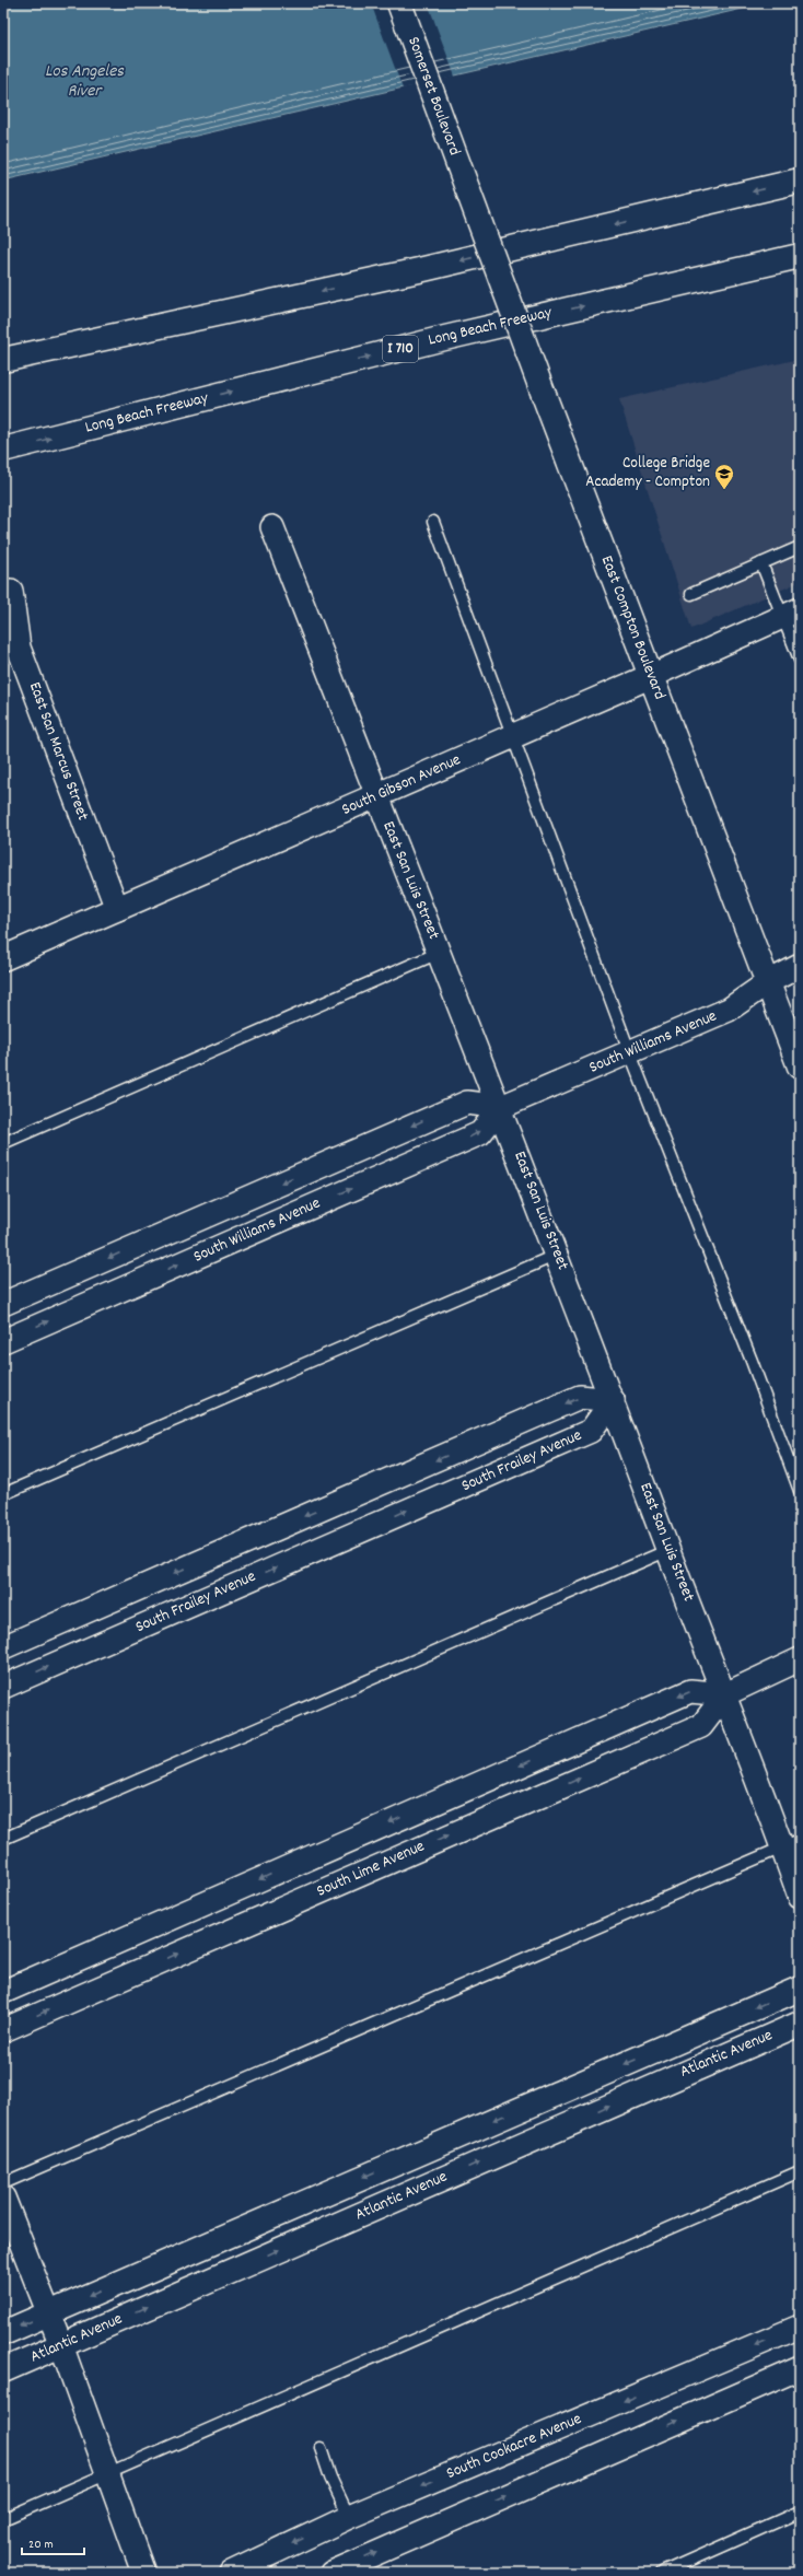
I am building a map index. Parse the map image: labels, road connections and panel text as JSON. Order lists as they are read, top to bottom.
{
  "streets": {
    "main road": [
      "Somerset Boulevard",
      "Long Beach Freeway",
      "I 710",
      "East Compton Boulevard",
      "South Gibson Avenue",
      "Atlantic Avenue"
    ],
    "street": [
      "East San Marcus Street",
      "East San Luis Street",
      "South Williams Avenue",
      "South Frailey Avenue",
      "South Lime Avenue",
      "South Cookacre Avenue"
    ]
  },
  "crossings": [
    ["Somerset Boulevard", "East Compton Boulevard"],
    ["East Compton Boulevard", "South Gibson Avenue"],
    ["East Compton Boulevard", "South Williams Avenue"],
    ["East San Marcus Street", "South Gibson Avenue"],
    ["South Gibson Avenue", "East San Luis Street"],
    ["East San Luis Street", "South Williams Avenue"],
    ["East San Luis Street", "South Frailey Avenue"],
    ["East San Luis Street", "South Lime Avenue"]
  ],
  "water": ["Los Angeles River"],
  "places": {
    "school or university": ["College Bridge Academy - Compton"]
  },
  "scale_bar": "20 m"
}
